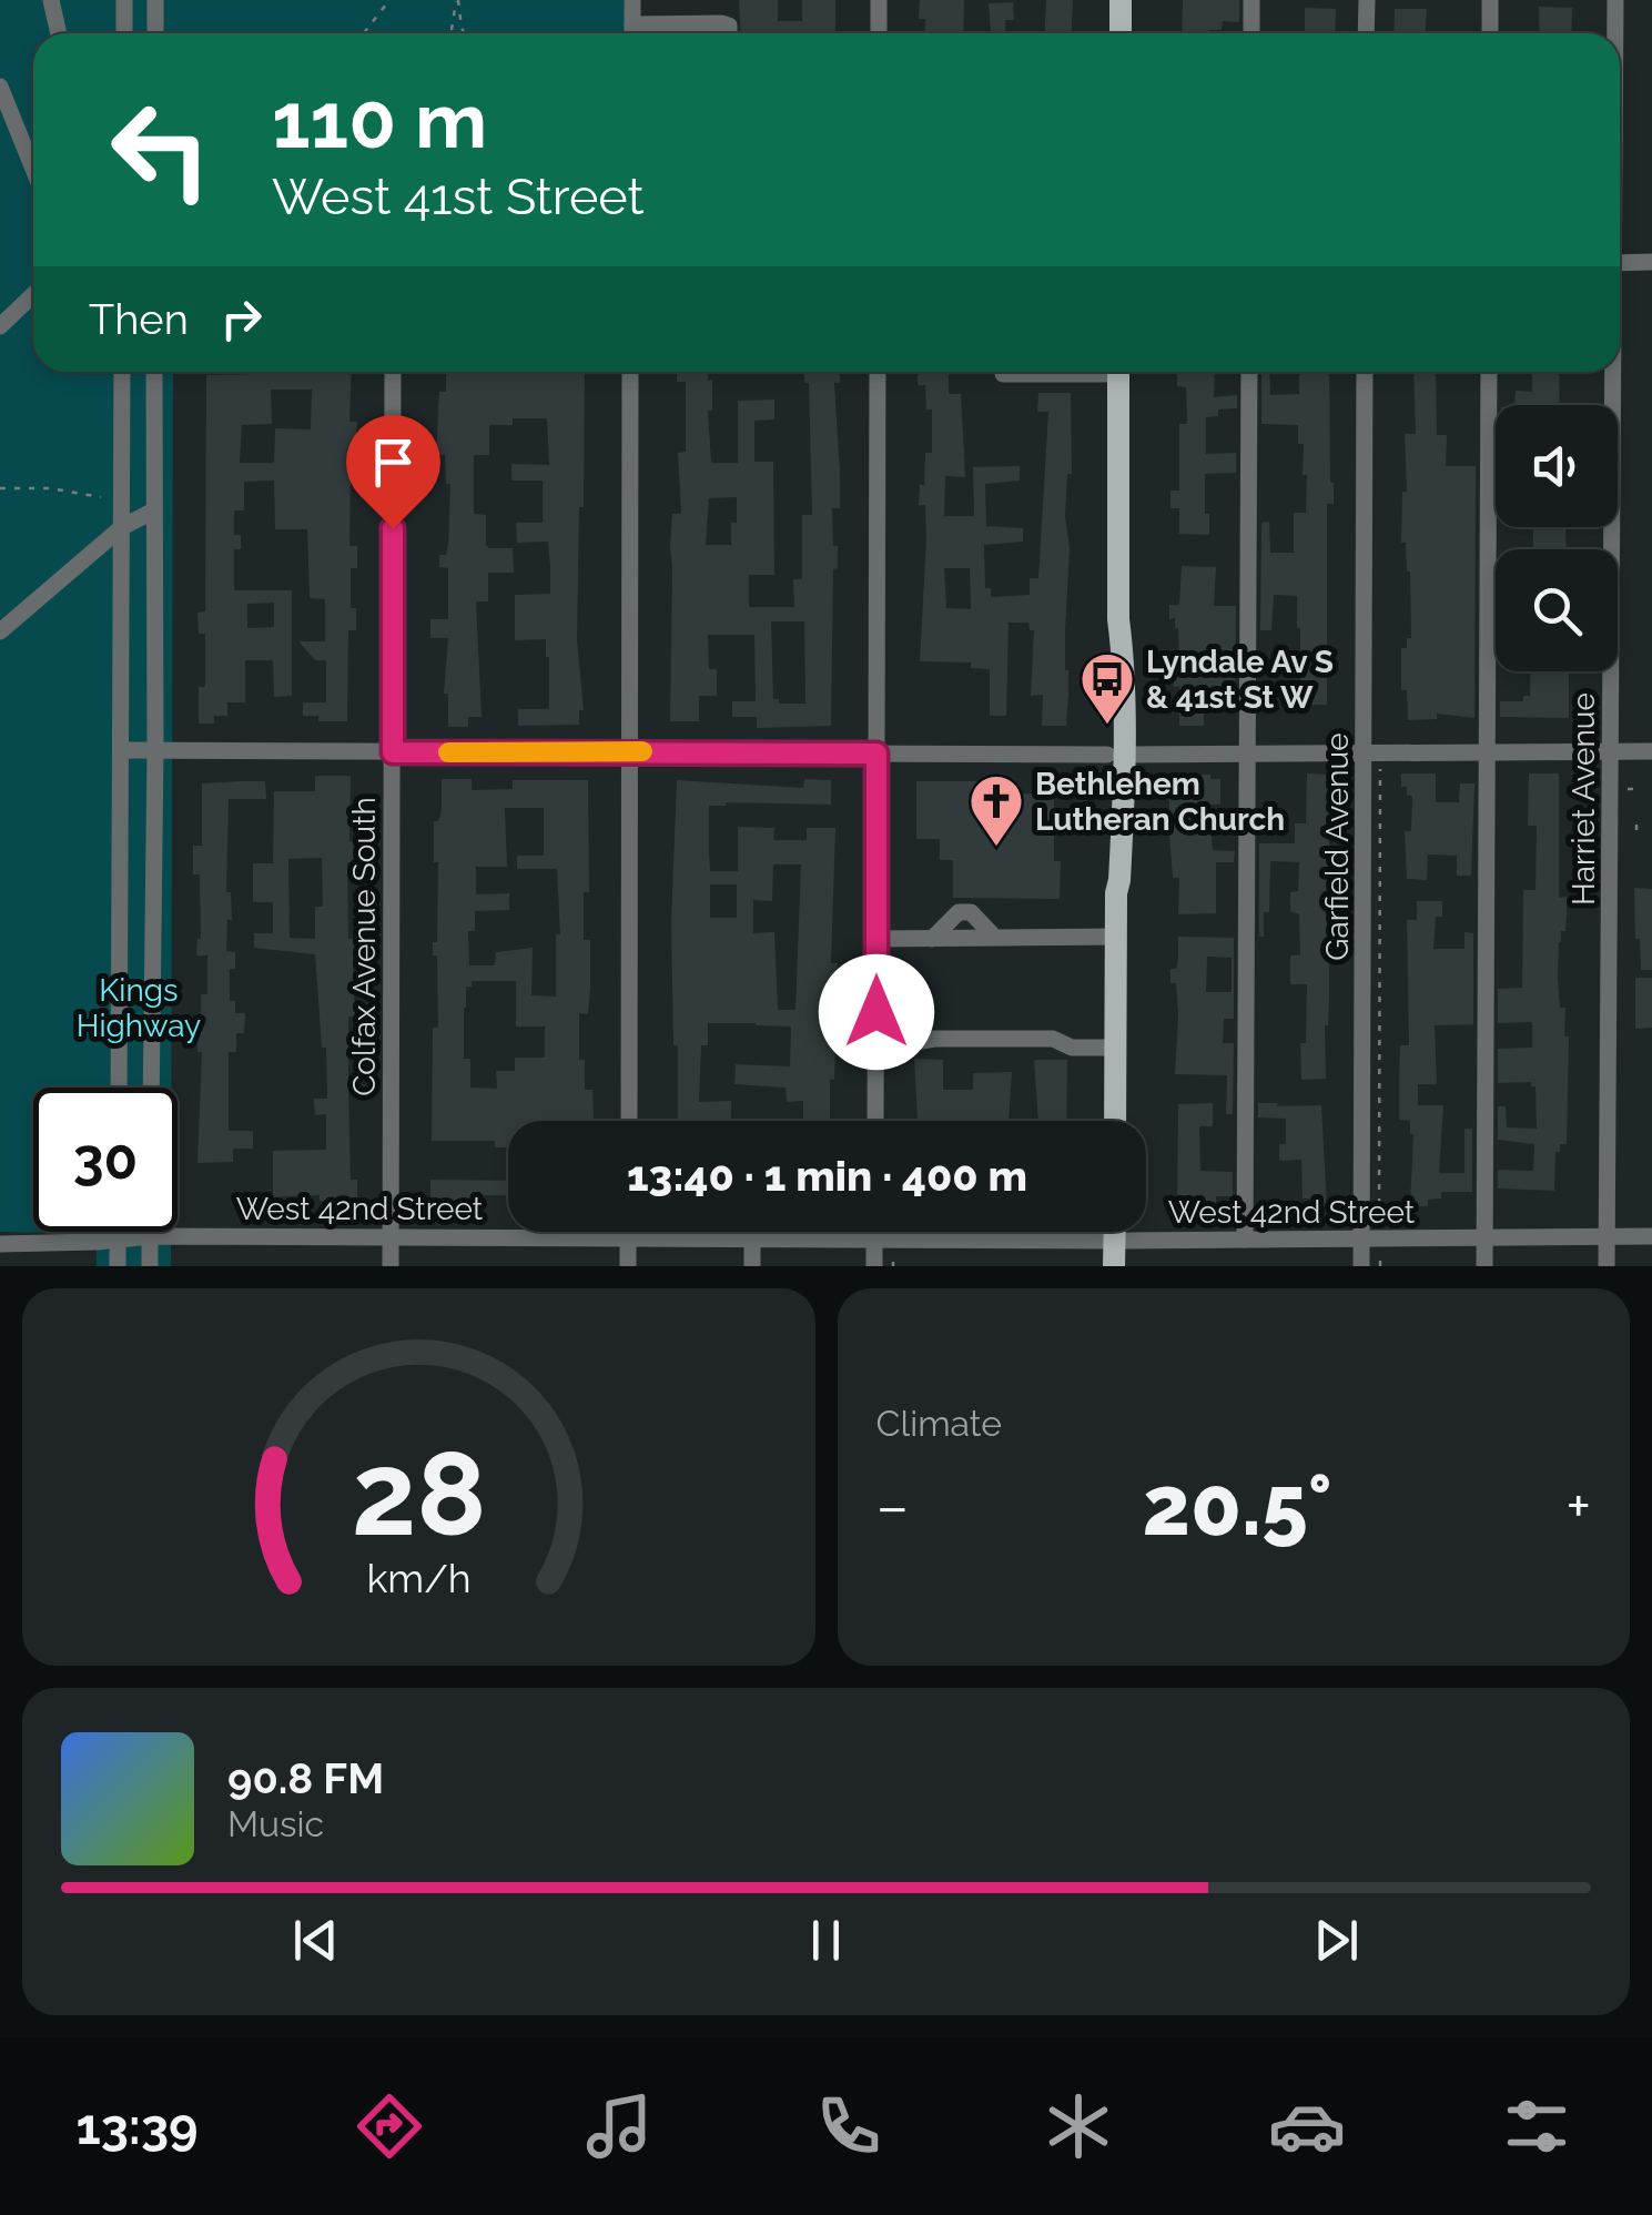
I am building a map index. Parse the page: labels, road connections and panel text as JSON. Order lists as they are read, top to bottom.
{
  "streets": {
    "street": [
      "Harriet Avenue",
      "Garfield Avenue",
      "Colfax Avenue South",
      "West 42nd Street"
    ]
  },
  "crossings": [
    ["Harriet Avenue", "West 42nd Street"],
    ["Garfield Avenue", "West 42nd Street"],
    ["Colfax Avenue South", "West 42nd Street"]
  ],
  "parks": ["Kings Highway"],
  "places": {
    "bus stop": ["Lyndale Av S & 41st St W"],
    "church": ["Bethlehem Lutheran Church"]
  },
  "page": {
    "turn": ["110 m", "West 41st Street"],
    "then": "Then",
    "limit": "30",
    "trip": "13:40 · 1 min · 400 m",
    "tile": "Climate",
    "heat": ["−", "20.5°", "+"],
    "song": ["90.8 FM", "Music"],
    "tabs": "13:39",
    "gauge": ["28", "km/h"]
  }
}
